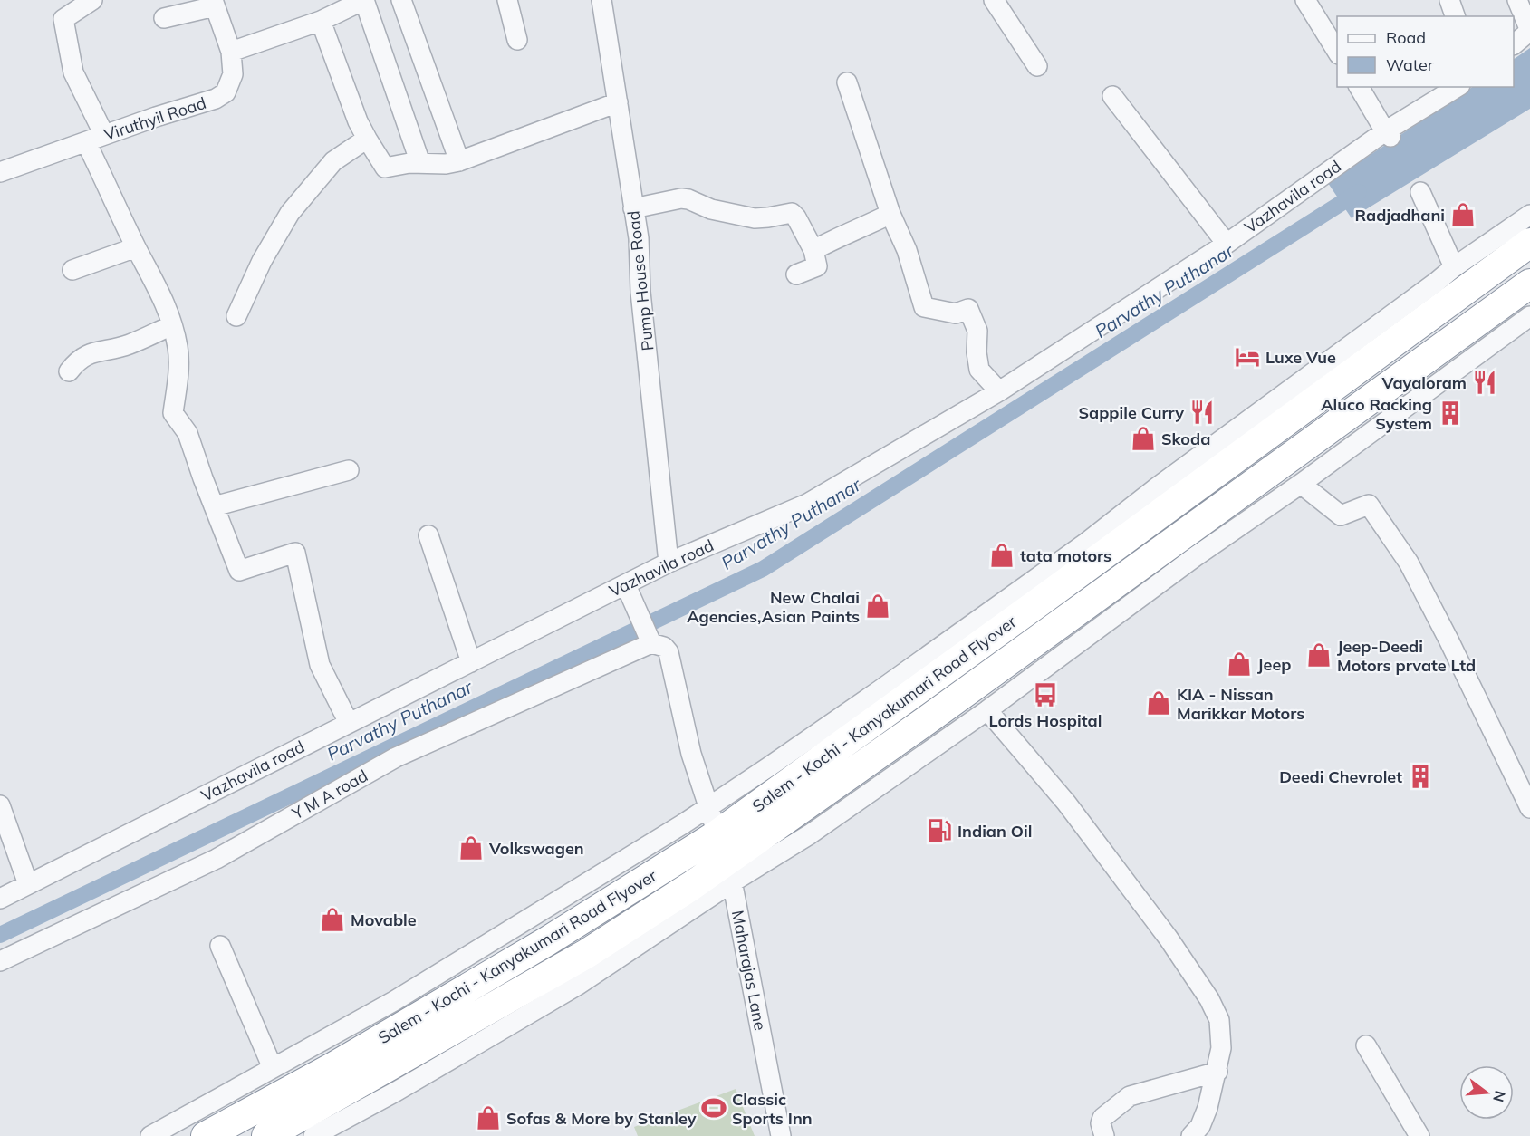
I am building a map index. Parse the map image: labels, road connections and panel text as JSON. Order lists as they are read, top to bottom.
{
  "streets": {
    "highway": ["Salem - Kochi - Kanyakumari Road Flyover"],
    "street": [
      "Viruthyil Road",
      "Vazhavila road",
      "Pump House Road",
      "Y M A road",
      "Maharajas Lane"
    ]
  },
  "crossings": [
    ["Vazhavila road", "Pump House Road"],
    ["Vazhavila road", "Maharajas Lane"],
    ["Salem - Kochi - Kanyakumari Road Flyover", "Maharajas Lane"],
    ["Y M A road", "Maharajas Lane"]
  ],
  "water": ["Parvathy Puthanar"],
  "places": {
    "shop": [
      "Radjadhani",
      "Skoda",
      "tata motors",
      "New Chalai Agencies,Asian Paints",
      "Jeep-Deedi Motors prvate Ltd",
      "Jeep",
      "KIA - Nissan Marikkar Motors",
      "Volkswagen",
      "Movable",
      "Sofas & More by Stanley"
    ],
    "hotel": ["Luxe Vue"],
    "restaurant": ["Vayaloram", "Sappile Curry"],
    "building": ["Aluco Racking System", "Deedi Chevrolet"],
    "bus stop": ["Lords Hospital"],
    "fuel station": ["Indian Oil"],
    "sports": ["Classic Sports Inn"]
  },
  "legend": ["Road", "Water"],
  "north": "right"
}
